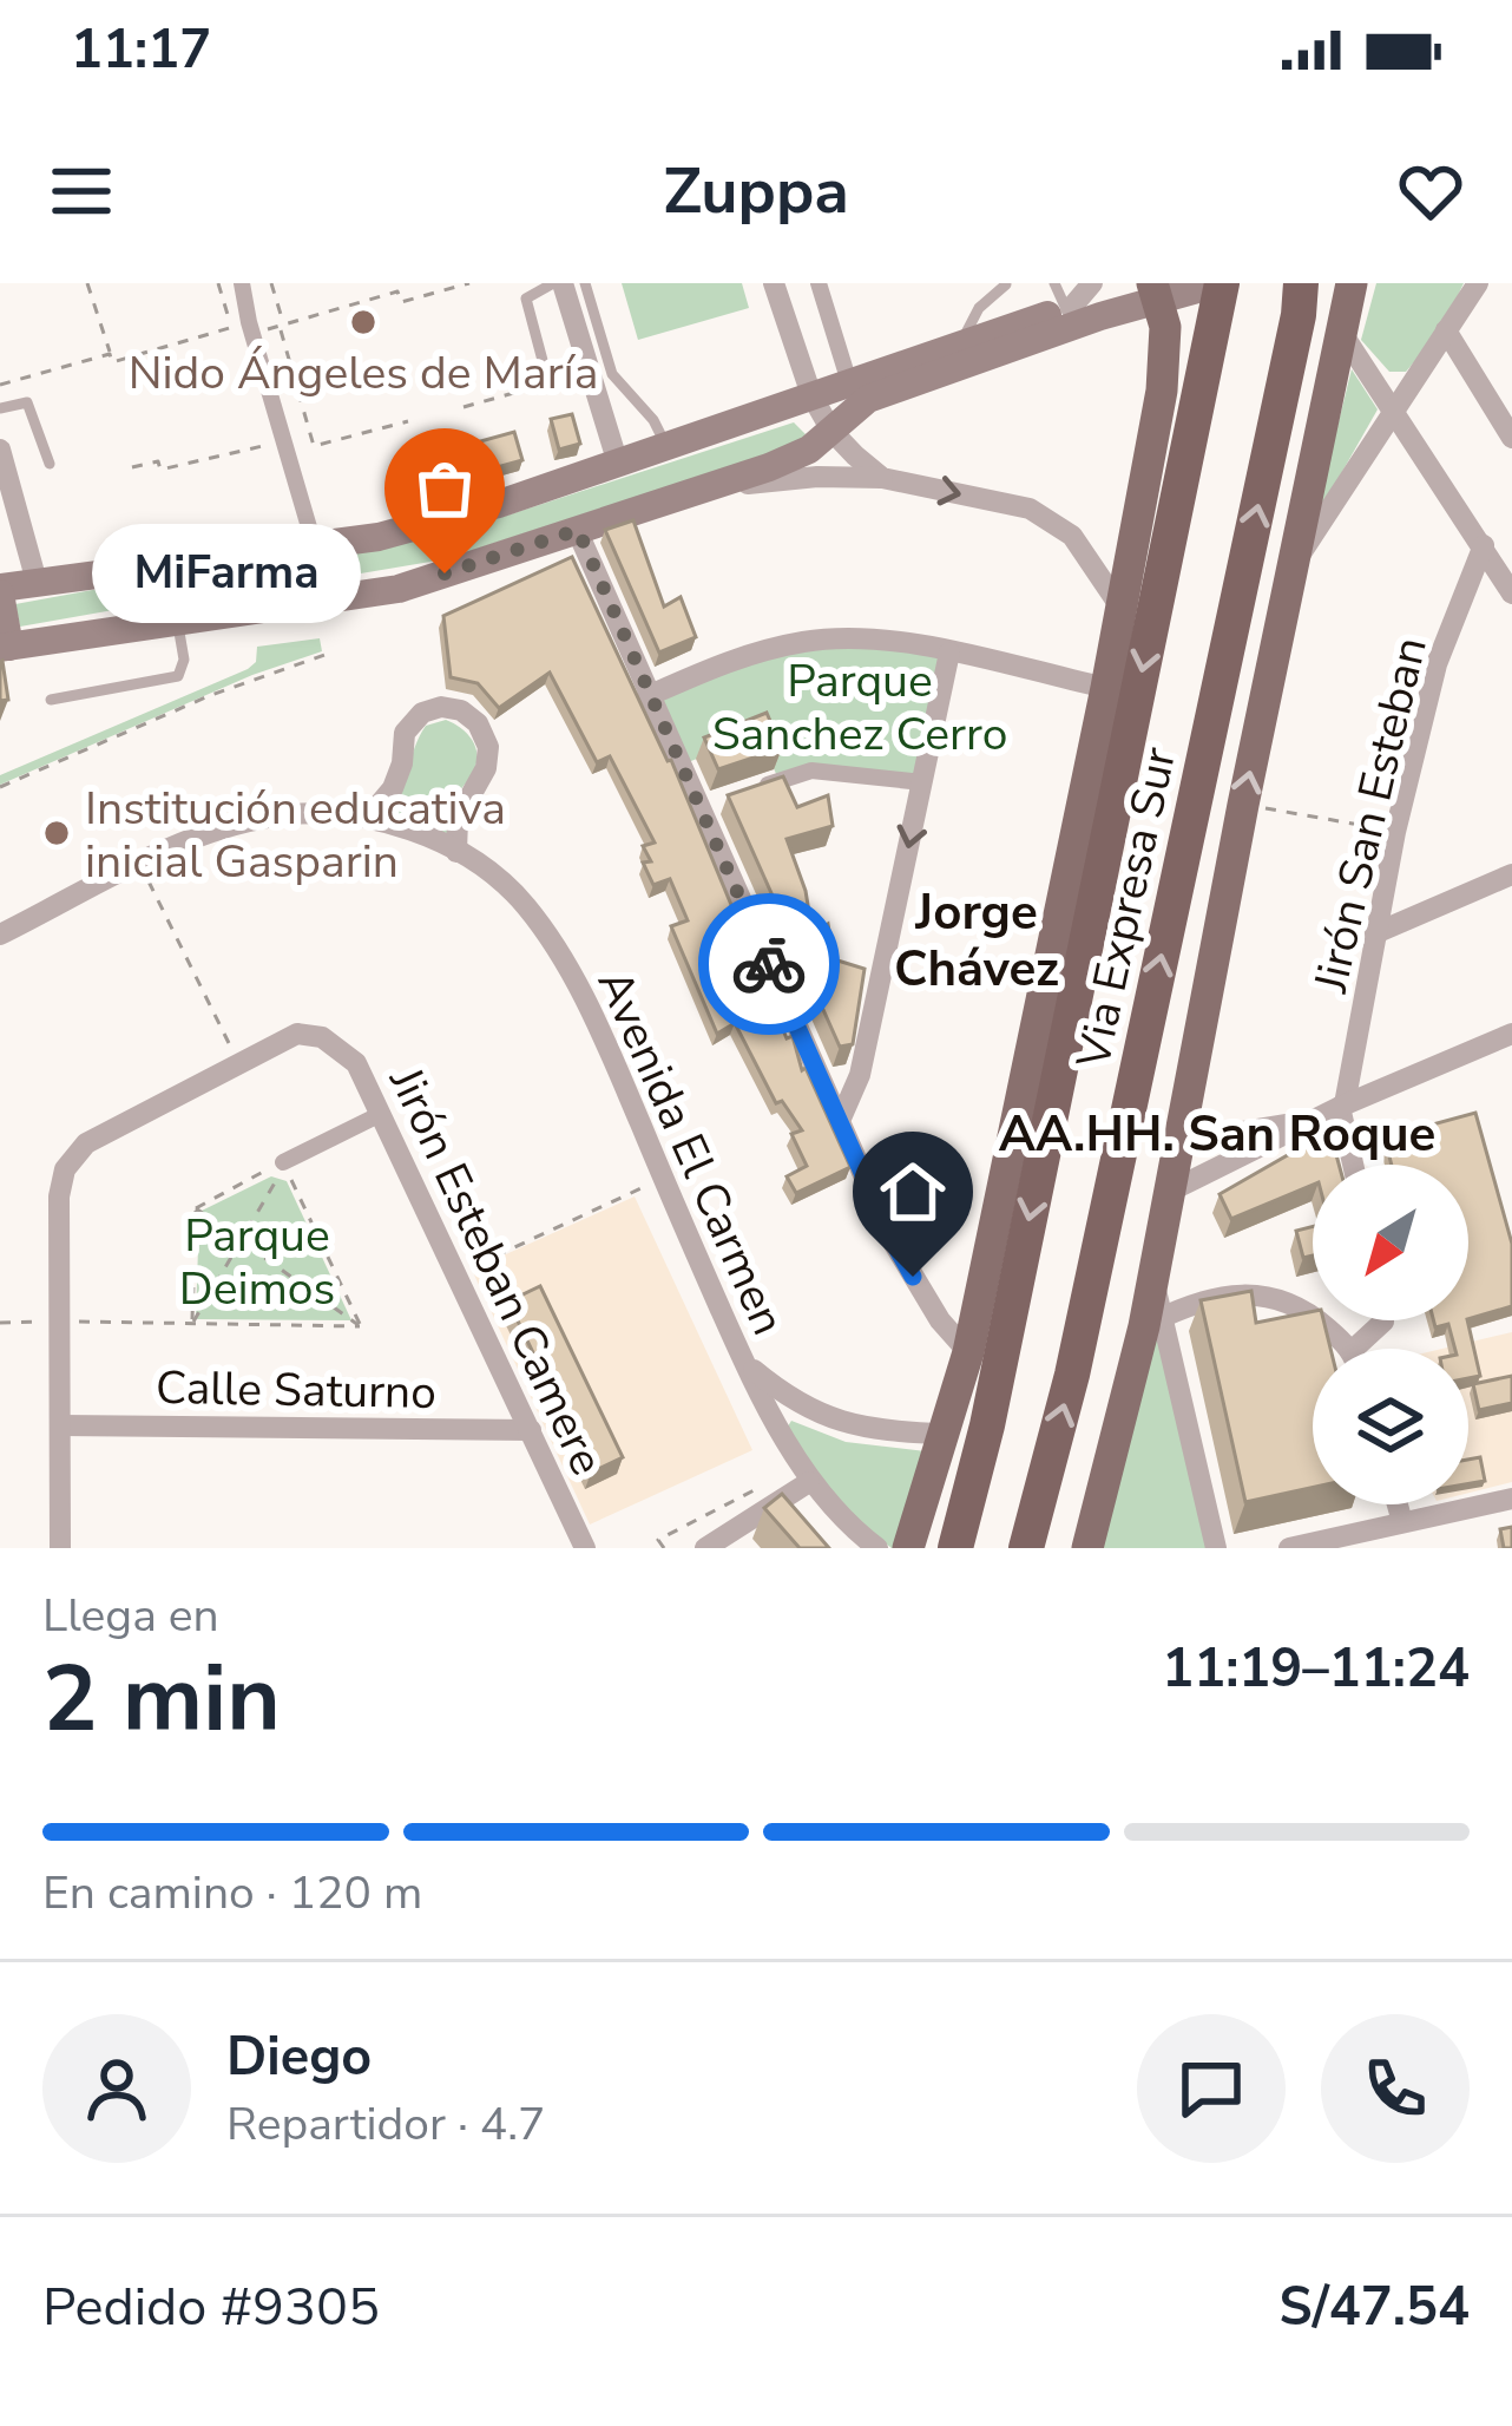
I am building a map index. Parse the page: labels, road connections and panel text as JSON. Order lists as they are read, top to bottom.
{
  "streets": {
    "highway": ["Via Expresa Sur"],
    "street": [
      "Jirón San Esteban",
      "Avenida El Carmen",
      "Jirón Esteban Camere",
      "Calle Saturno"
    ]
  },
  "crossings": [
    ["Jirón Esteban Camere", "Calle Saturno"]
  ],
  "districts": ["Jorge Chávez", "AA.HH. San Roque"],
  "parks": ["Parque Sanchez Cerro", "Parque Deimos"],
  "places": ["Nido Ángeles de María", "MiFarma", "Institución educativa inicial Gasparin"],
  "north": "bottom left",
  "page": {
    "status": "11:17",
    "header": "Zuppa",
    "bubble": "MiFarma",
    "heading": ["2 min", "Llega en", "11:19–11:24"],
    "panel": [
      "Diego",
      "Repartidor · 4.7",
      "Pedido #9305",
      "S/47.54"
    ],
    "bar": "En camino · 120 m"
  }
}
